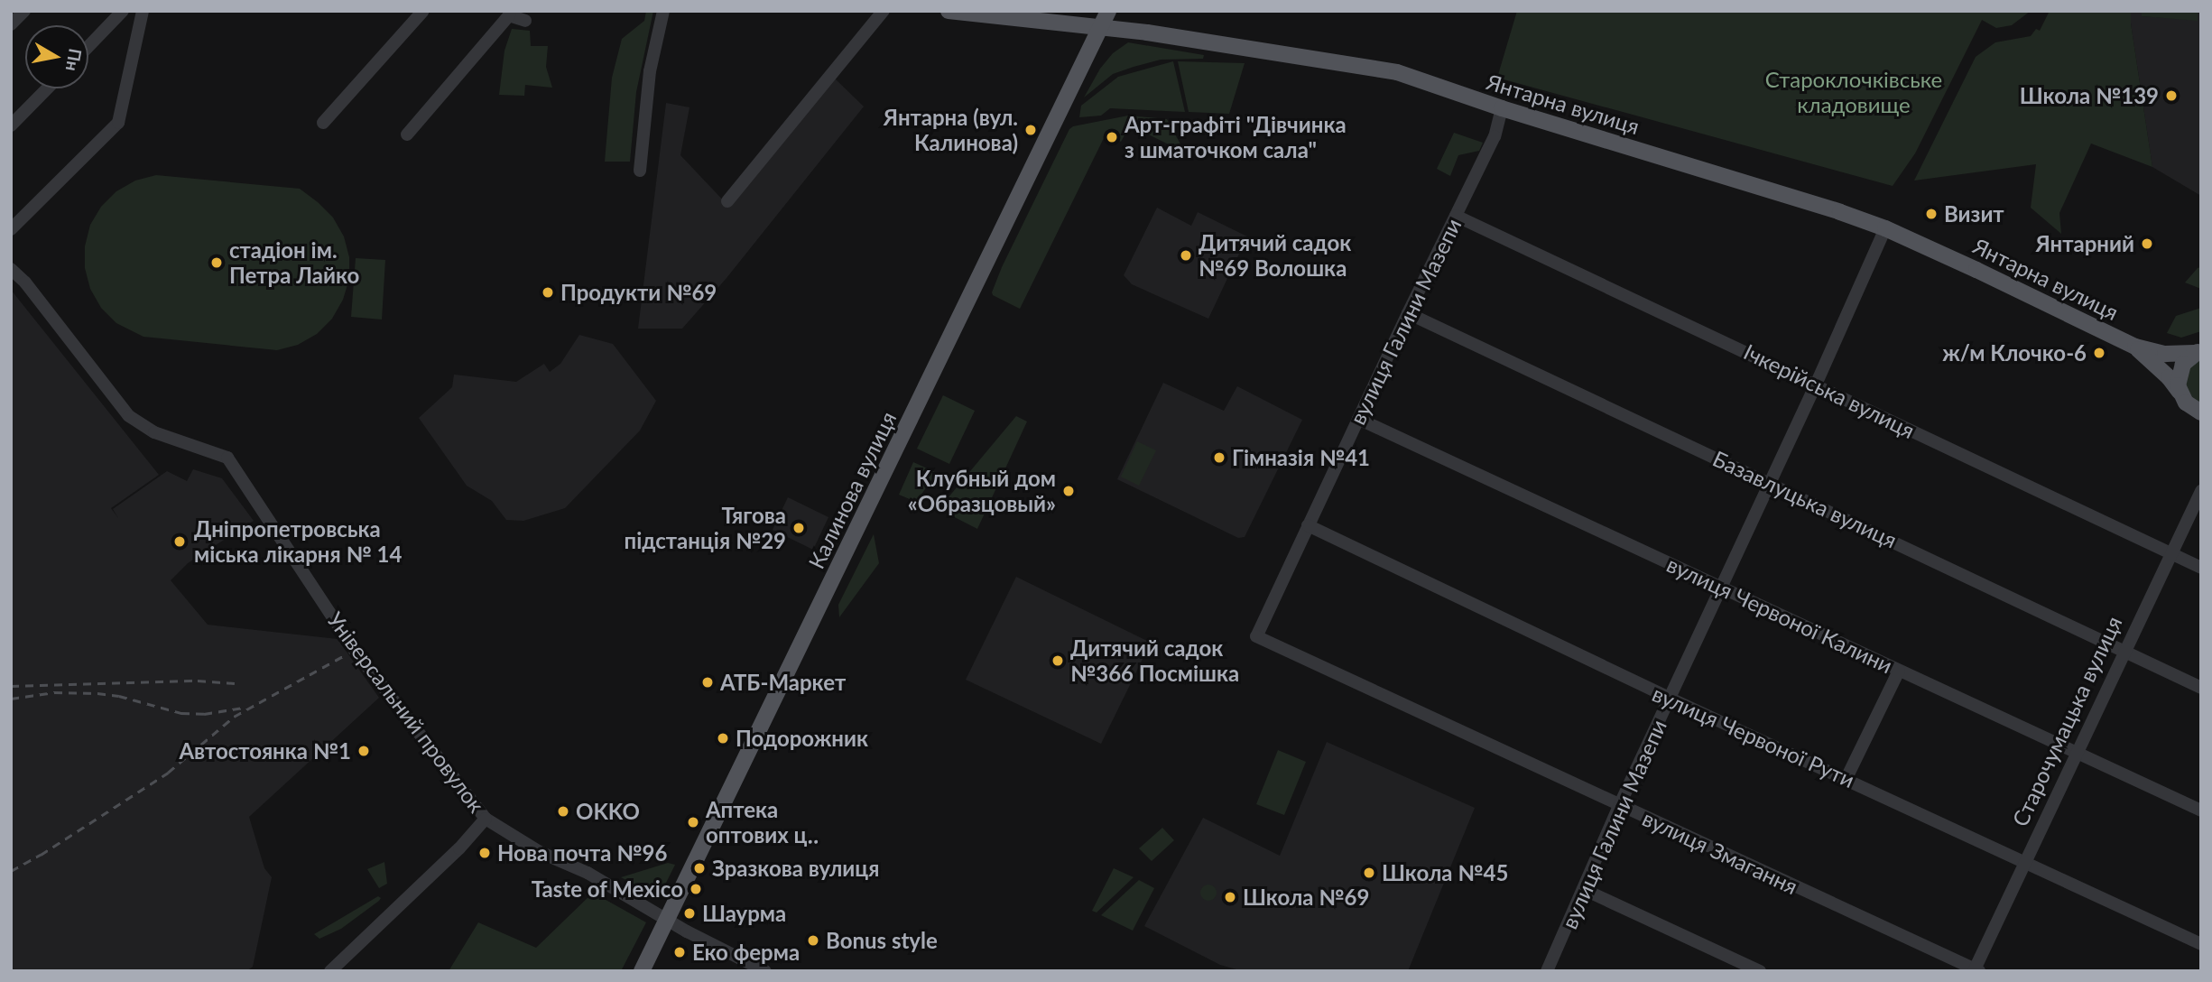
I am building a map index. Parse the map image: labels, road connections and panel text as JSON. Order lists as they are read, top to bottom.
{
  "streets": {
    "main road": ["Янтарна вулиця", "Калинова вулиця"],
    "street": [
      "вулиця Галини Мазепи",
      "Ічкерійська вулиця",
      "Базавлуцька вулиця",
      "вулиця Червоної Калини",
      "Універсальний провулок",
      "Старочумацька вулиця",
      "вулиця Червоної Рути",
      "вулиця Змагання"
    ]
  },
  "crossings": [
    ["Янтарна вулиця", "вулиця Галини Мазепи"],
    ["Янтарна вулиця", "Калинова вулиця"],
    ["вулиця Галини Мазепи", "Ічкерійська вулиця"],
    ["вулиця Галини Мазепи", "Базавлуцька вулиця"],
    ["вулиця Галини Мазепи", "вулиця Червоної Калини"],
    ["вулиця Галини Мазепи", "вулиця Червоної Рути"],
    ["вулиця Галини Мазепи", "вулиця Змагання"],
    ["Ічкерійська вулиця", "Старочумацька вулиця"],
    ["Калинова вулиця", "Універсальний провулок"],
    ["Базавлуцька вулиця", "Старочумацька вулиця"],
    ["вулиця Червоної Калини", "Старочумацька вулиця"],
    ["Старочумацька вулиця", "вулиця Червоної Рути"],
    ["Старочумацька вулиця", "вулиця Змагання"]
  ],
  "parks": ["Староклочківське кладовище"],
  "places": [
    "Школа №139",
    "Янтарна (вул. Калинова)",
    "Арт-графіті \"Дівчинка з шматочком сала\"",
    "Визит",
    "Янтарний",
    "Дитячий садок №69 Волошка",
    "стадіон ім. Петра Лайко",
    "Продукти №69",
    "ж/м Клочко-6",
    "Гімназія №41",
    "Клубный дом «Образцовый»",
    "Тягова пiдстанцiя №29",
    "Дніпропетровська міська лікарня № 14",
    "Дитячий садок №366 Посмішка",
    "АТБ-Маркет",
    "Подорожник",
    "Автостоянка №1",
    "OKKO",
    "Аптека оптових ц‥",
    "Нова почта №96",
    "Зразкова вулиця",
    "Школа №45",
    "Taste of Mexico",
    "Школа №69",
    "Шаурма",
    "Bonus style",
    "Еко ферма"
  ],
  "north": "right"
}
